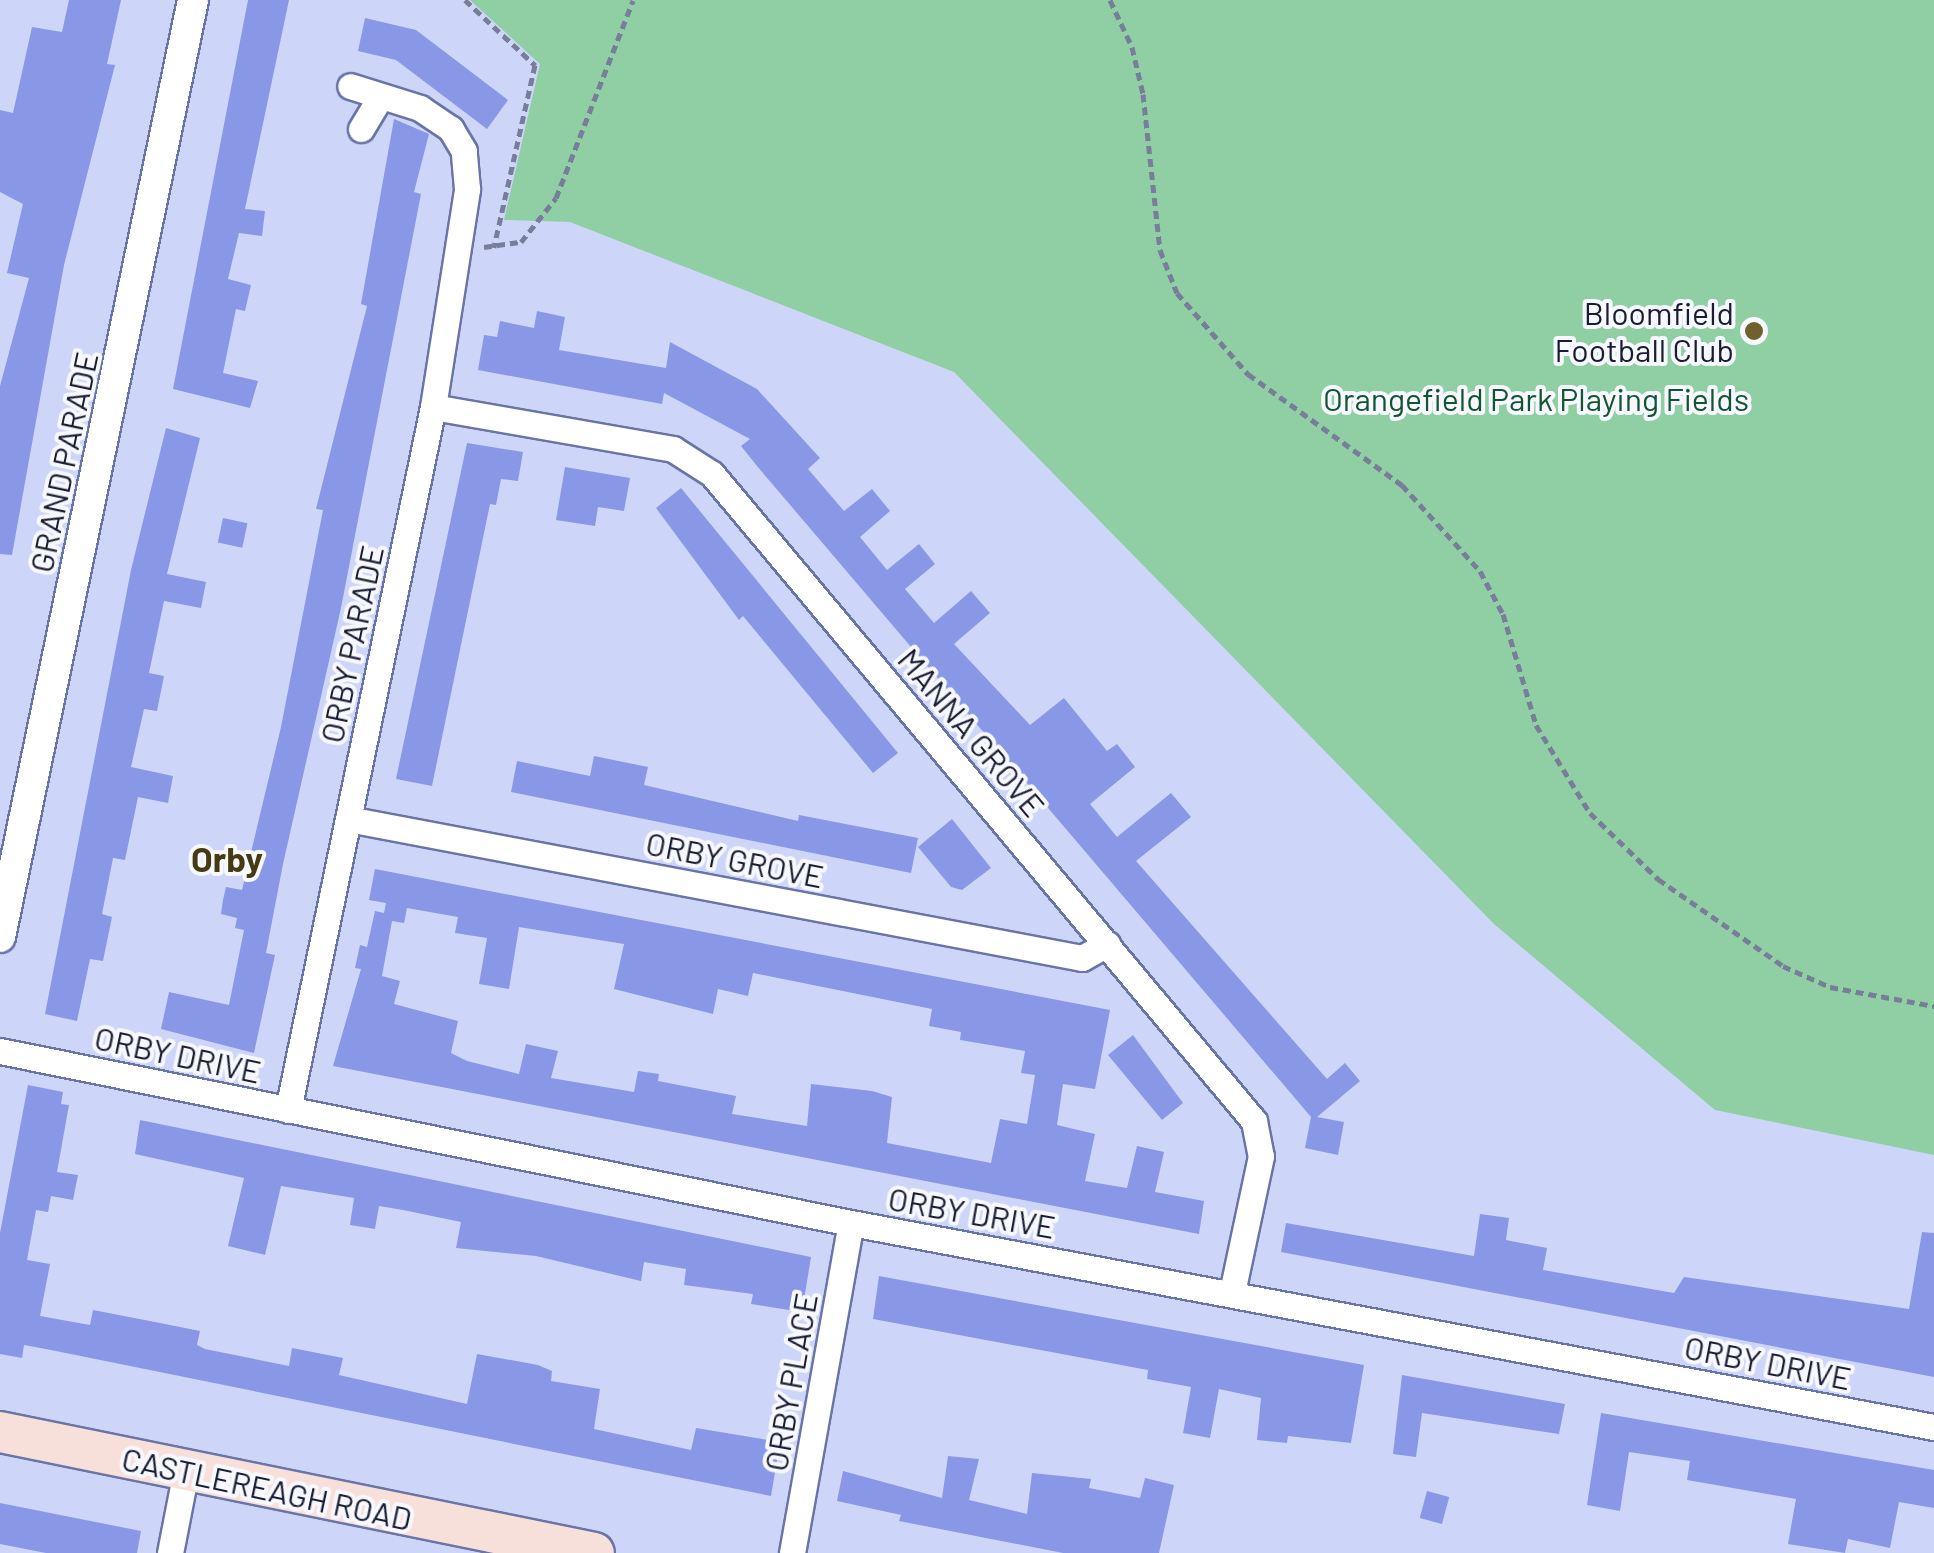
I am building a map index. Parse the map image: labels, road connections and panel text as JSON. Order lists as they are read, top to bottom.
{
  "streets": {
    "main road": ["CASTLEREAGH ROAD"],
    "street": [
      "GRAND PARADE",
      "ORBY PARADE",
      "MANNA GROVE",
      "ORBY GROVE",
      "ORBY DRIVE",
      "ORBY PLACE"
    ]
  },
  "crossings": [
    ["ORBY PARADE", "MANNA GROVE"],
    ["ORBY PARADE", "ORBY GROVE"],
    ["ORBY PARADE", "ORBY DRIVE"],
    ["MANNA GROVE", "ORBY GROVE"],
    ["MANNA GROVE", "ORBY DRIVE"],
    ["ORBY DRIVE", "ORBY PLACE"]
  ],
  "districts": ["Orby"],
  "parks": ["Orangefield Park Playing Fields"],
  "places": ["Bloomfield Football Club"]
}
